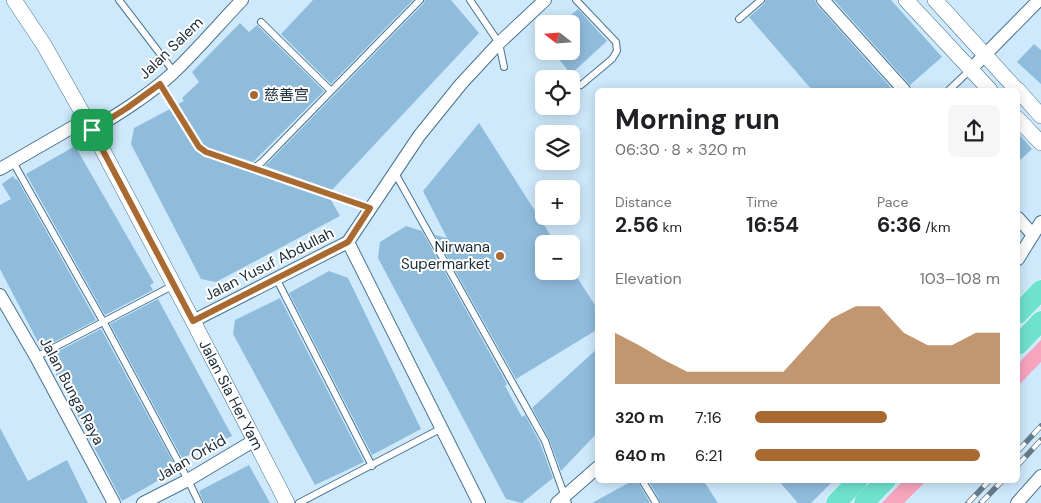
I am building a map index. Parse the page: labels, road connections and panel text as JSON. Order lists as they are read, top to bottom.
{
  "streets": {
    "street": [
      "Jalan Salem",
      "Jalan Yusuf Abdullah",
      "Jalan Bunga Raya",
      "Jalan Sia Her Yam",
      "Jalan Orkid"
    ]
  },
  "crossings": [
    ["Jalan Salem", "Jalan Sia Her Yam"],
    ["Jalan Yusuf Abdullah", "Jalan Sia Her Yam"],
    ["Jalan Sia Her Yam", "Jalan Orkid"]
  ],
  "places": ["慈善宫", "Nirwana Supermarket"],
  "north": "left",
  "page": {
    "map_buttons": ["+", "−"],
    "heading": ["Morning run", "06:30 · 8 × 320 m"],
    "stats": [
      ["Distance", "2.56 km"],
      ["Time", "16:54"],
      ["Pace", "6:36 /km"]
    ],
    "chart": ["Elevation", "103–108 m"],
    "list": [
      {
        "name": "320 m",
        "note": "7:16"
      },
      {
        "name": "640 m",
        "note": "6:21"
      }
    ]
  }
}
